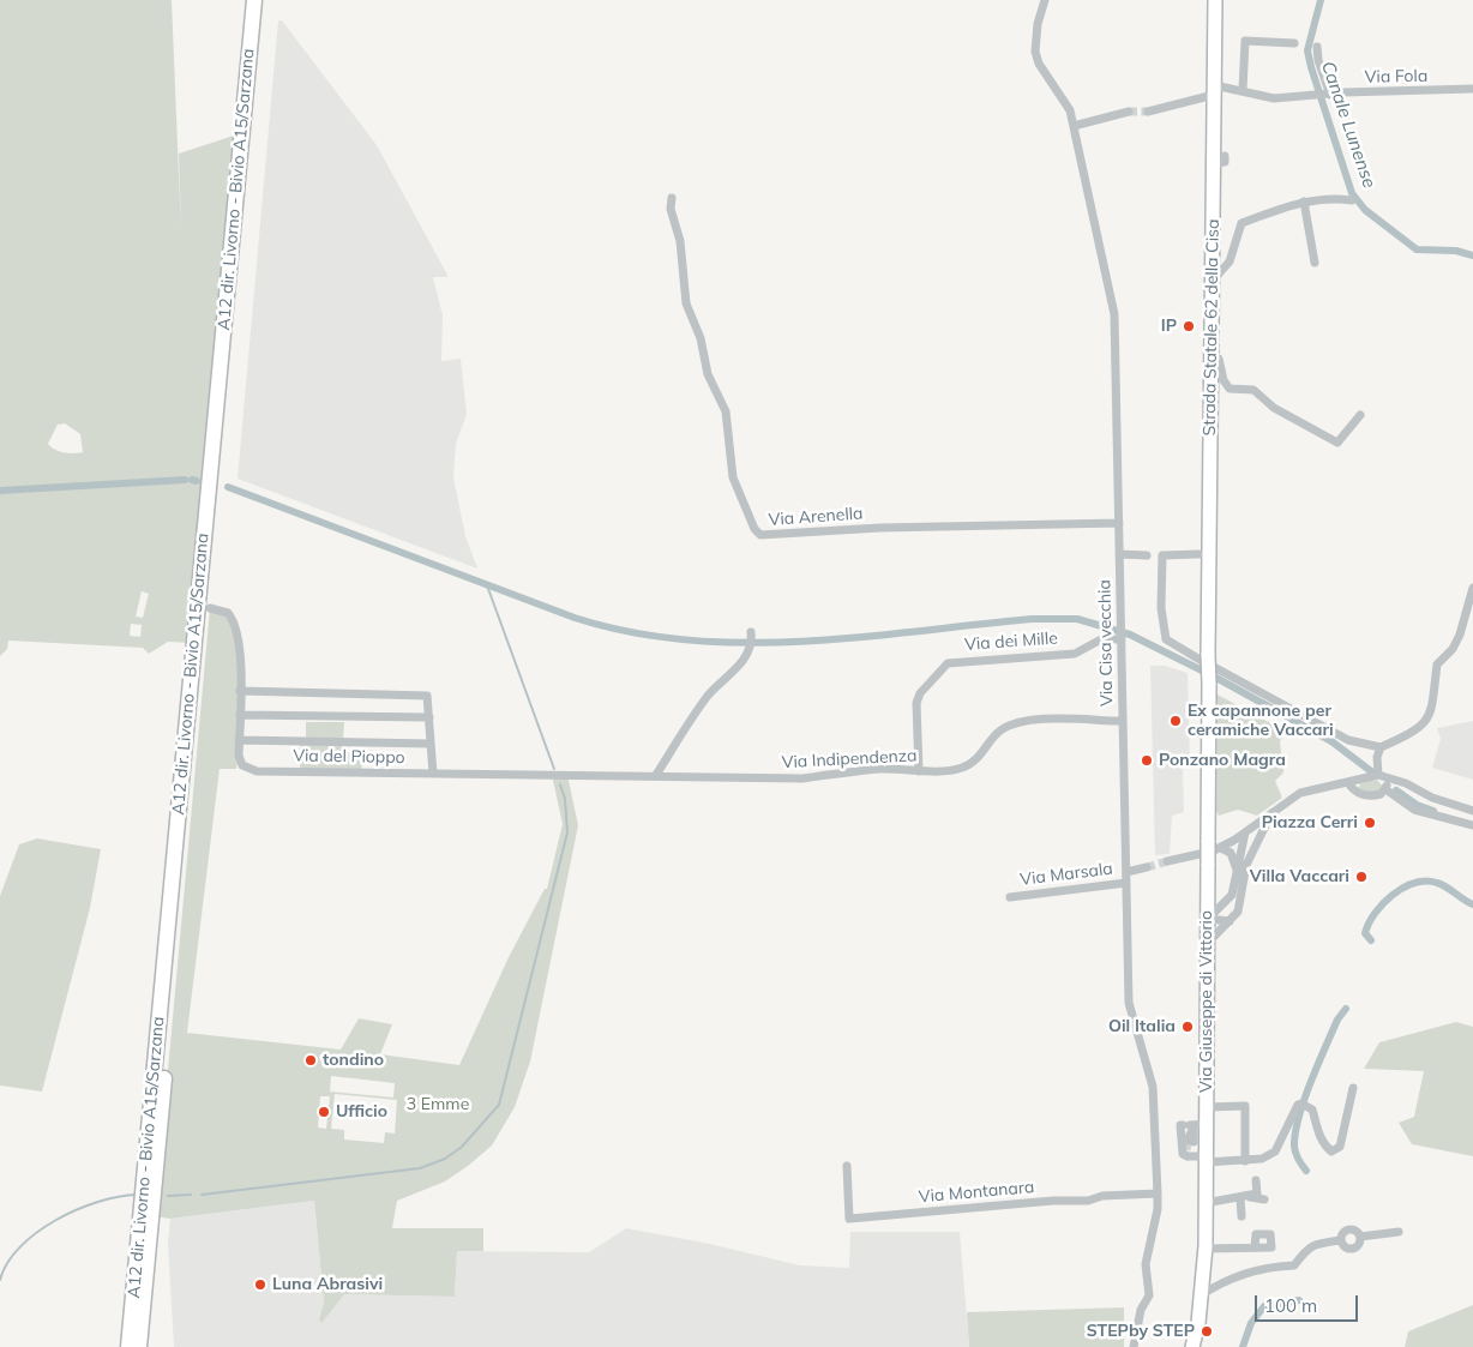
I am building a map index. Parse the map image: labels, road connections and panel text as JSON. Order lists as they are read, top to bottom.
{
  "streets": {
    "highway": ["A12 dir. Livorno - Bivio A15/Sarzana"],
    "main road": ["Strada Statale 62 della Cisa", "Via Giuseppe di Vittorio"],
    "street": [
      "Via Fola",
      "Via Arenella",
      "Via dei Mille",
      "Via Cisa vecchia",
      "Via del Pioppo",
      "Via Indipendenza",
      "Via Marsala",
      "Via Montanara"
    ]
  },
  "crossings": [
    ["Via Fola", "Strada Statale 62 della Cisa"],
    ["Via Arenella", "Via Cisa vecchia"],
    ["Via dei Mille", "Via Cisa vecchia"],
    ["Via dei Mille", "Via Indipendenza"],
    ["Via Cisa vecchia", "Via Indipendenza"],
    ["Via Cisa vecchia", "Via Marsala"],
    ["Via Cisa vecchia", "Via Montanara"],
    ["Via del Pioppo", "Via Indipendenza"]
  ],
  "water": ["Canale Lunense"],
  "parks": ["3 Emme"],
  "places": [
    "IP",
    "Ex capannone per ceramiche Vaccari",
    "Ponzano Magra",
    "Piazza Cerri",
    "Villa Vaccari",
    "Oil Italia",
    "tondino",
    "Ufficio",
    "Luna Abrasivi",
    "STEPby STEP"
  ],
  "scale_bar": "100 m"
}
